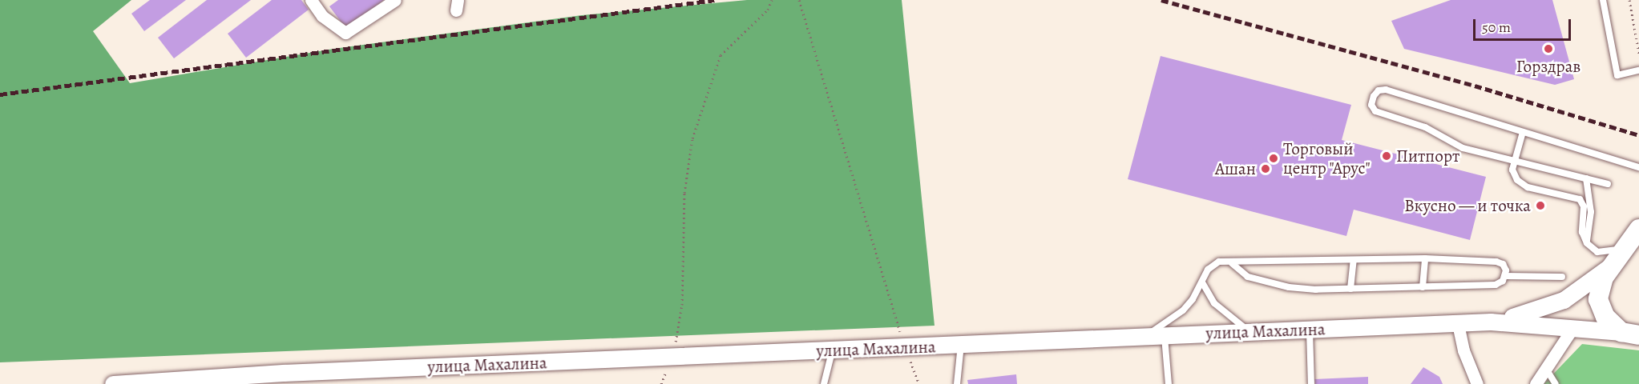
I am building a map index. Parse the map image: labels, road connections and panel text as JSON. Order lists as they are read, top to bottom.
{
  "streets": {
    "street": ["улица Махалина"]
  },
  "places": [
    "Горздрав",
    "Питпорт",
    "Торговый центр \"Арус\"",
    "Ашан",
    "Вкусно — и точка"
  ],
  "scale_bar": "50 m"
}
